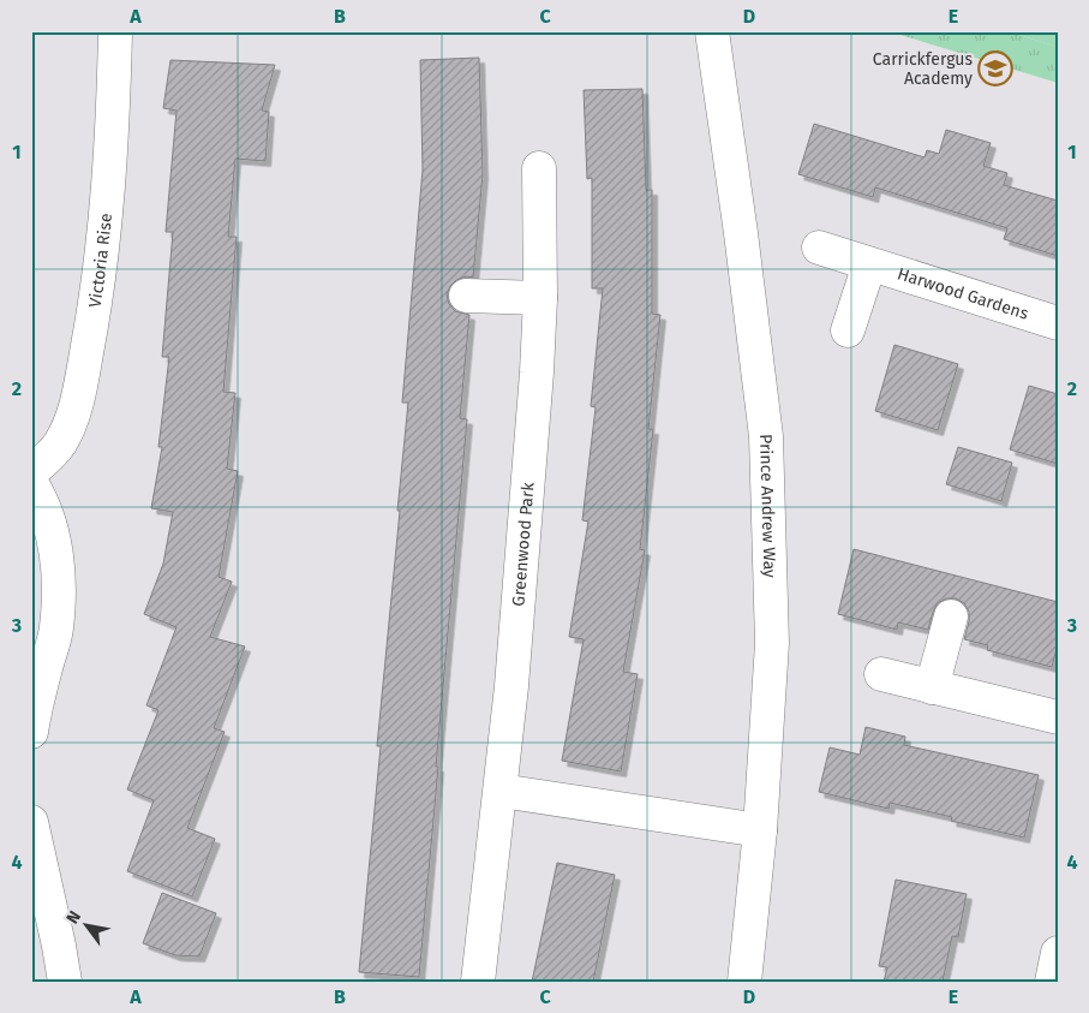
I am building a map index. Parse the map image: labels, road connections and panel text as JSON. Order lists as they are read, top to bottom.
{
  "streets": {
    "street": [
      "Victoria Rise",
      "Harwood Gardens",
      "Prince Andrew Way",
      "Greenwood Park"
    ]
  },
  "places": {
    "school or university": ["Carrickfergus Academy"]
  },
  "north": "top left",
  "grid": {
    "columns": [
      "A",
      "B",
      "C",
      "D",
      "E"
    ],
    "rows": [
      "1",
      "2",
      "3",
      "4"
    ]
  }
}
